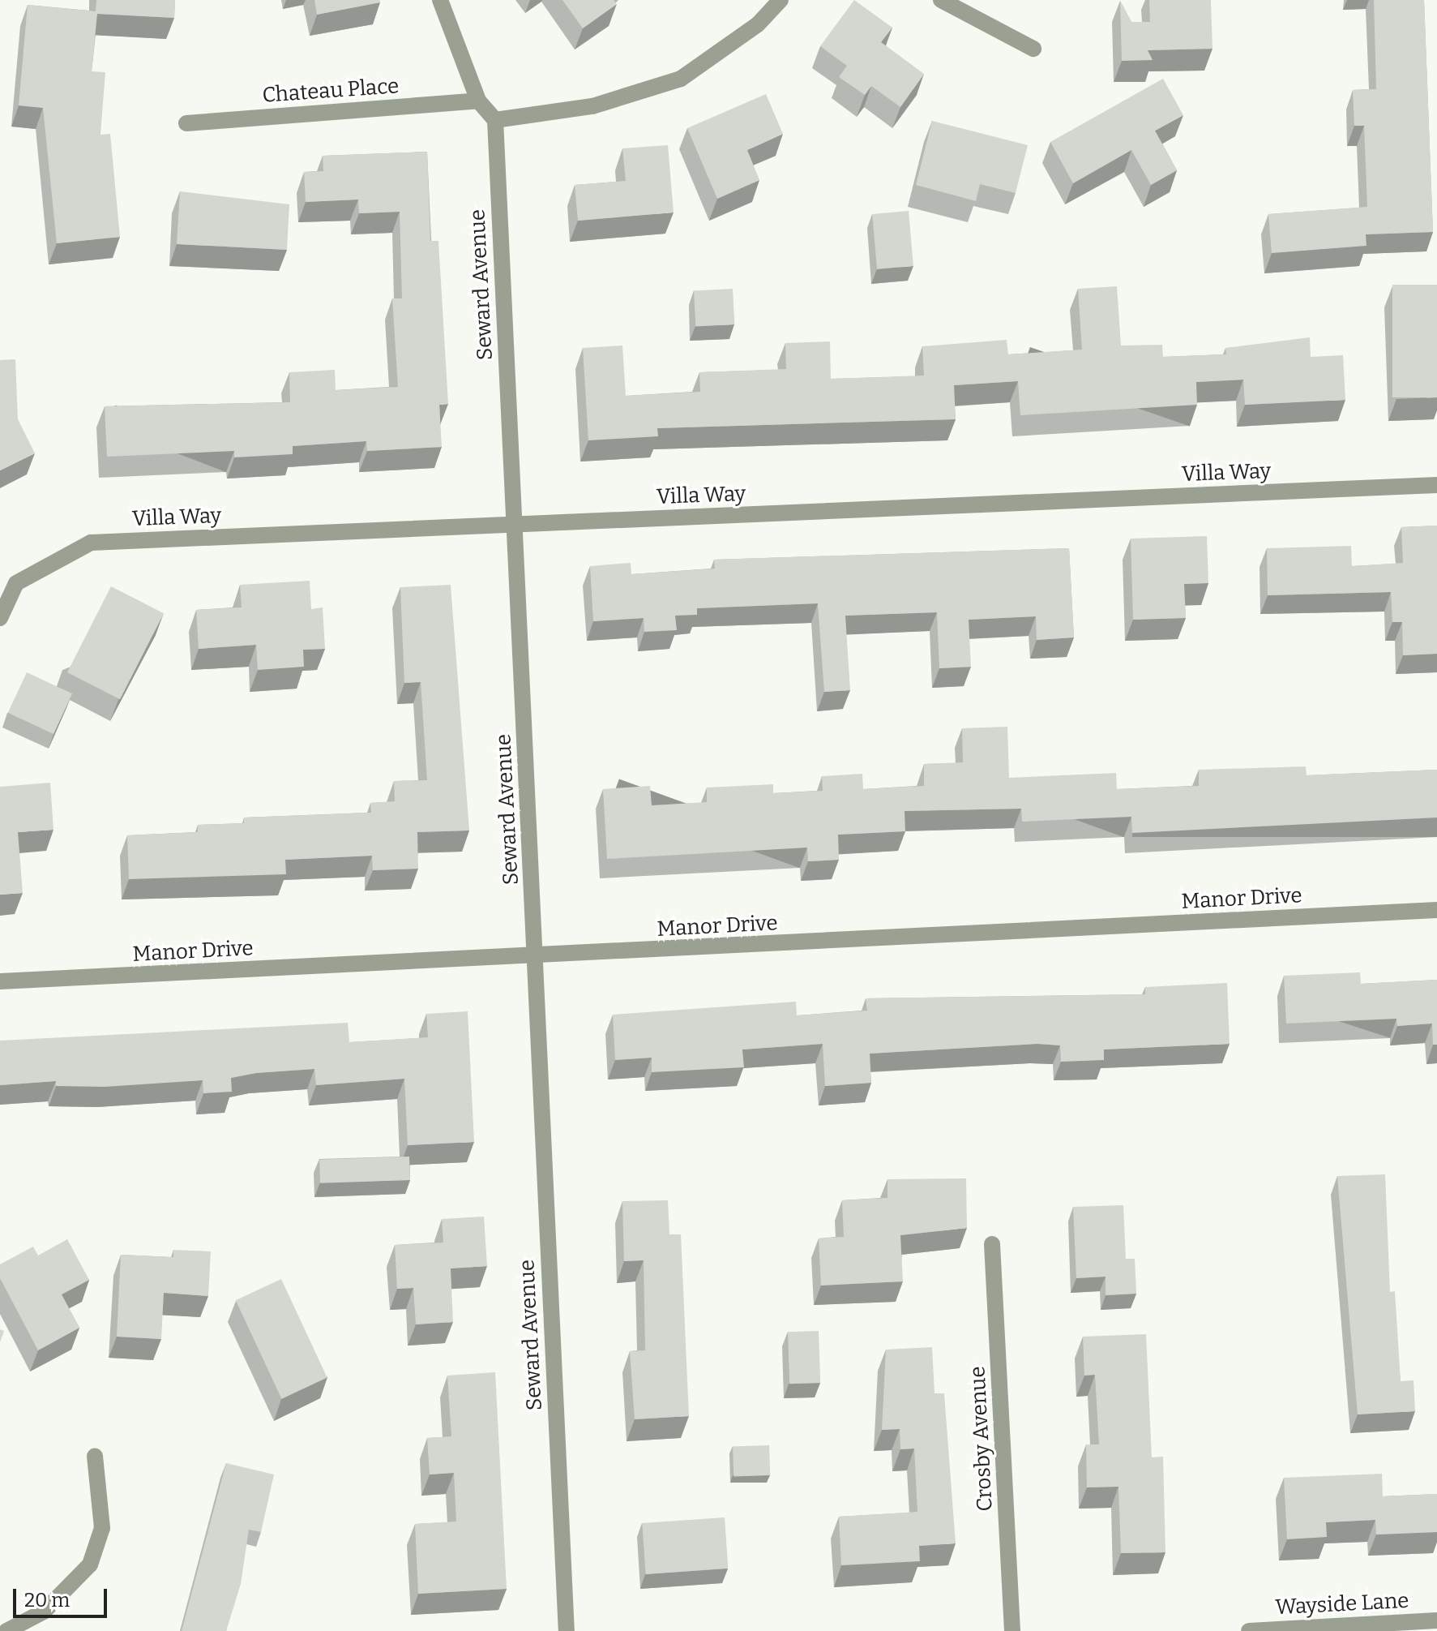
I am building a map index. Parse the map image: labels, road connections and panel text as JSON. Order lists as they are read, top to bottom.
{
  "streets": {
    "street": [
      "Chateau Place",
      "Seward Avenue",
      "Villa Way",
      "Manor Drive",
      "Crosby Avenue",
      "Wayside Lane"
    ]
  },
  "crossings": [
    ["Seward Avenue", "Villa Way"],
    ["Seward Avenue", "Manor Drive"]
  ],
  "scale_bar": "20 m"
}
